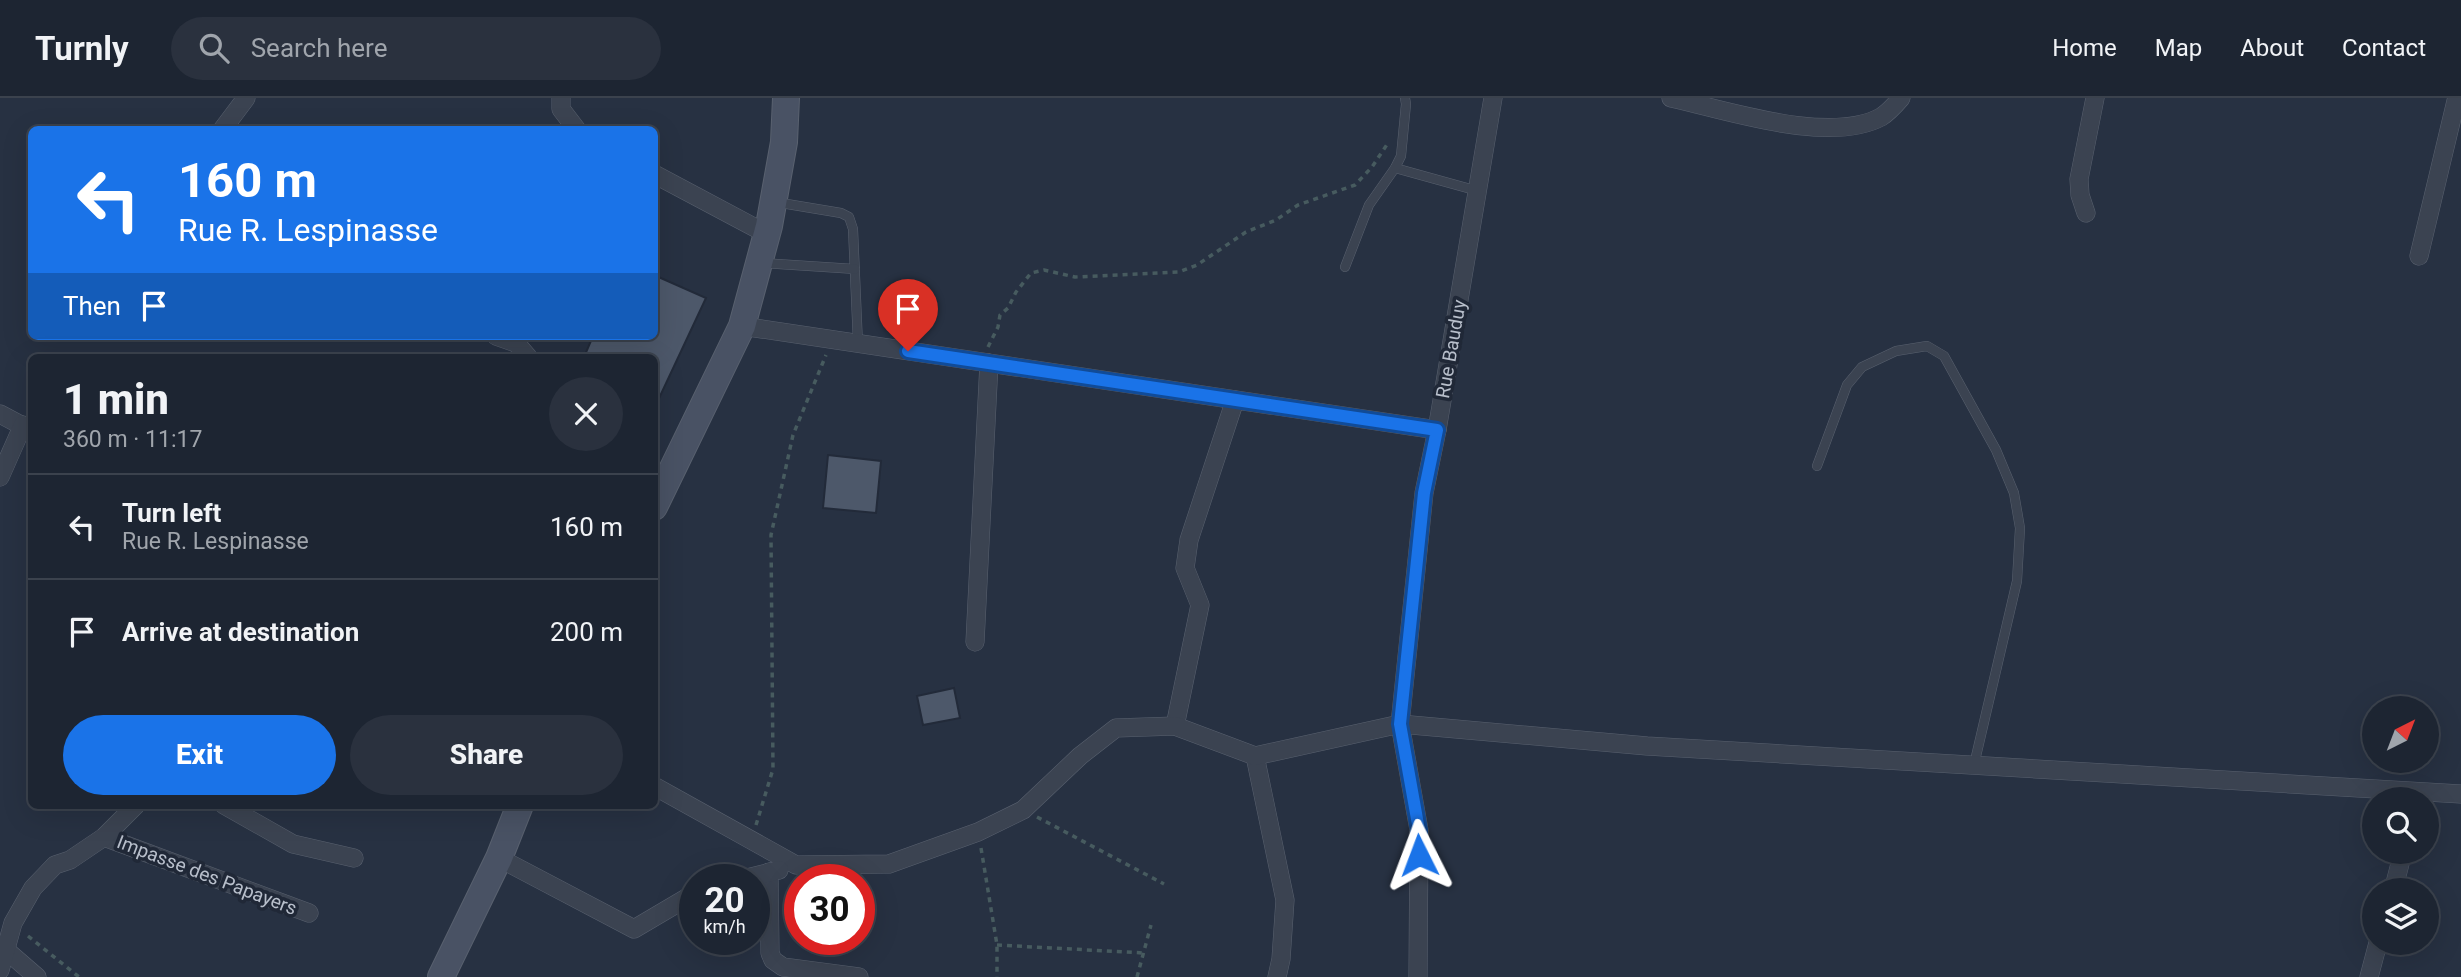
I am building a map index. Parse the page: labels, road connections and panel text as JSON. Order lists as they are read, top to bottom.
{
  "streets": {
    "street": ["Rue Bauduy", "Impasse des Papayers"]
  },
  "north": "top right",
  "page": {
    "header": "Turnly",
    "search": "Search here",
    "nav": [
      "Home",
      "Map",
      "About",
      "Contact"
    ],
    "turn": ["160 m", "Rue R. Lespinasse"],
    "then": "Then",
    "heading": ["1 min", "360 m · 11:17"],
    "list": [
      {
        "name": "Turn left",
        "note": "Rue R. Lespinasse",
        "value": "160 m"
      },
      {
        "name": "Arrive at destination",
        "value": "200 m"
      }
    ],
    "buttons": ["Exit", "Share"],
    "speed": "20 km/h",
    "limit": "30"
  }
}
